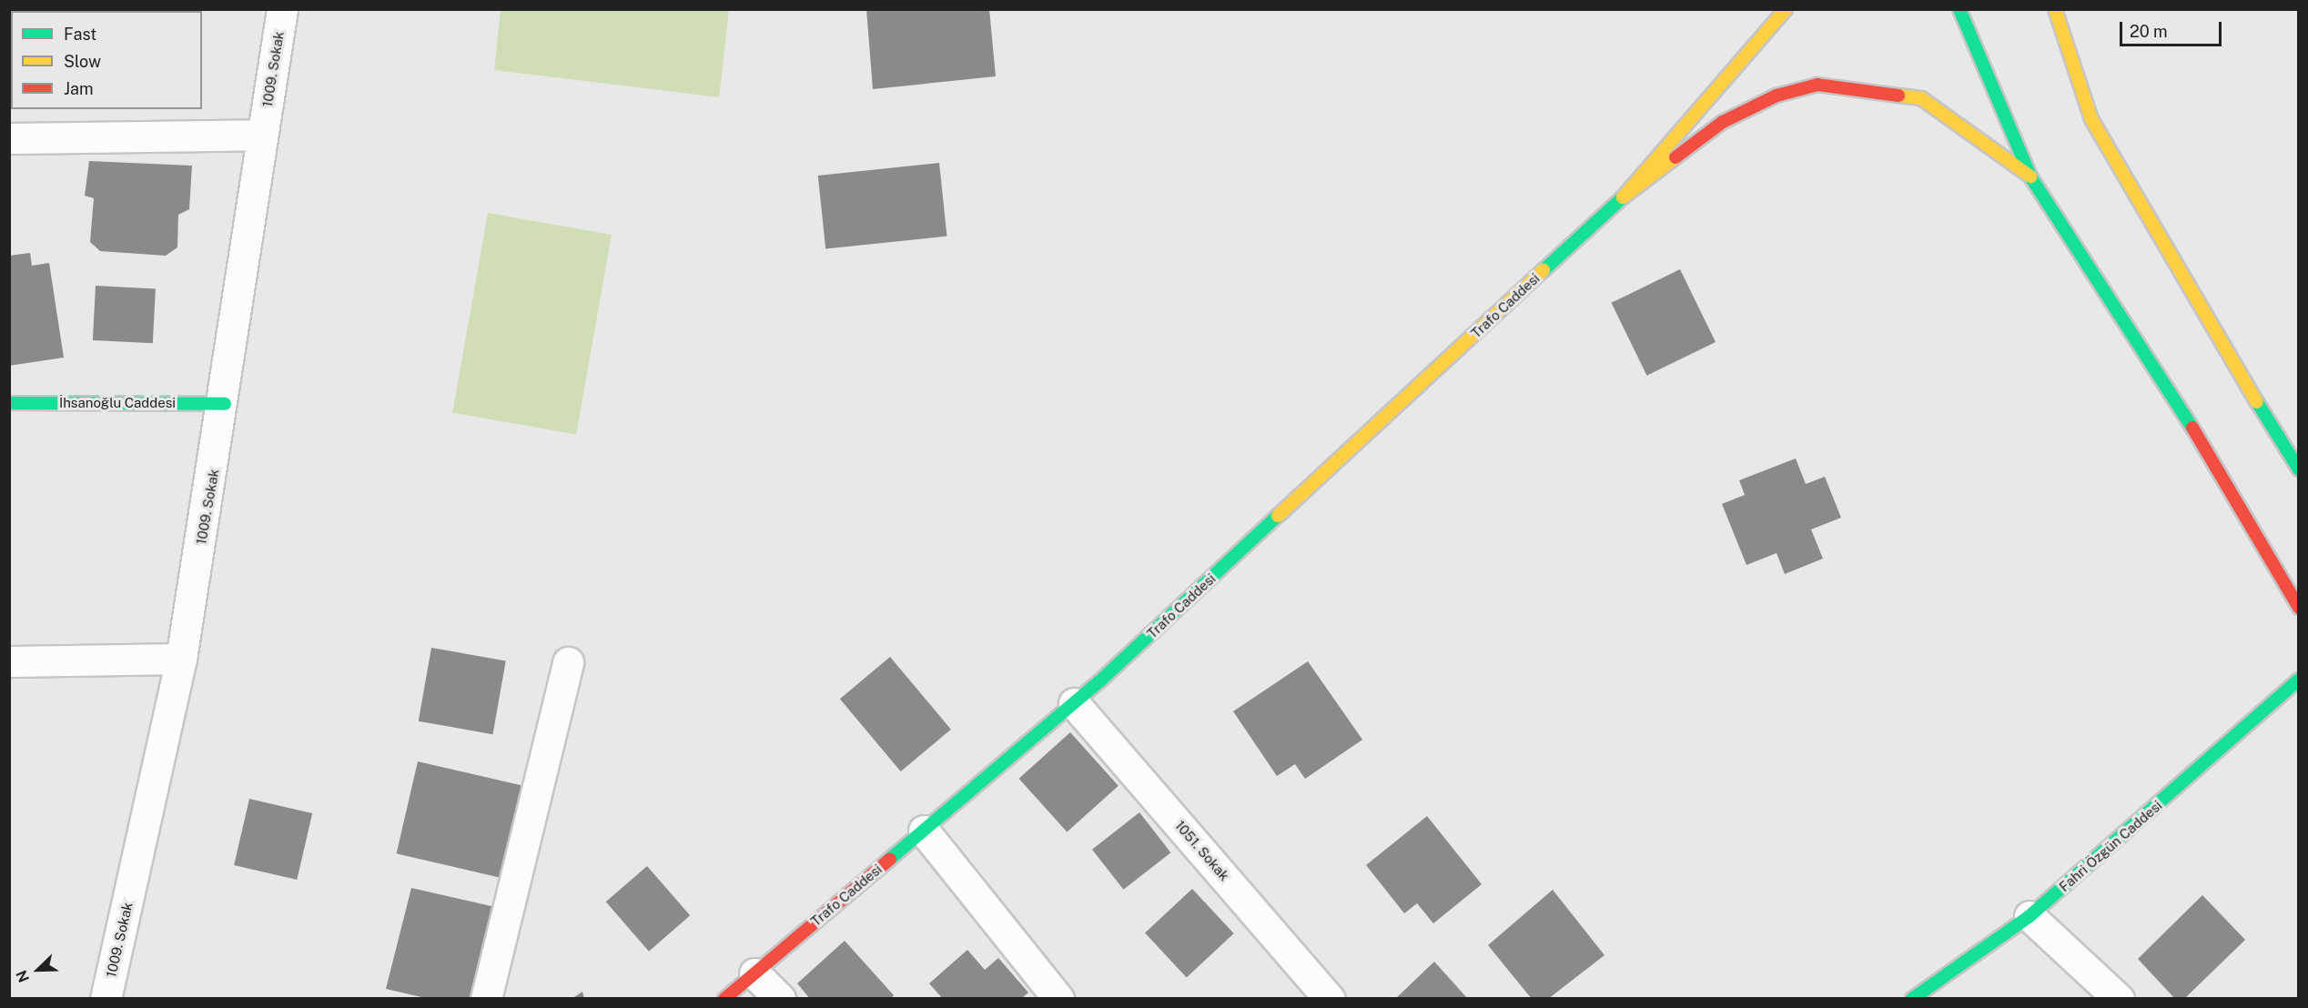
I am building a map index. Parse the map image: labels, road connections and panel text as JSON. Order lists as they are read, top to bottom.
{
  "streets": {
    "street": [
      "1009. Sokak",
      "Trafo Caddesi",
      "İhsanoğlu Caddesi",
      "Fahri Özgün Caddesi",
      "1051. Sokak"
    ]
  },
  "crossings": [
    ["1009. Sokak", "İhsanoğlu Caddesi"],
    ["Trafo Caddesi", "1051. Sokak"]
  ],
  "legend": ["Fast", "Slow", "Jam"],
  "scale_bar": "20 m",
  "north": "bottom left"
}
